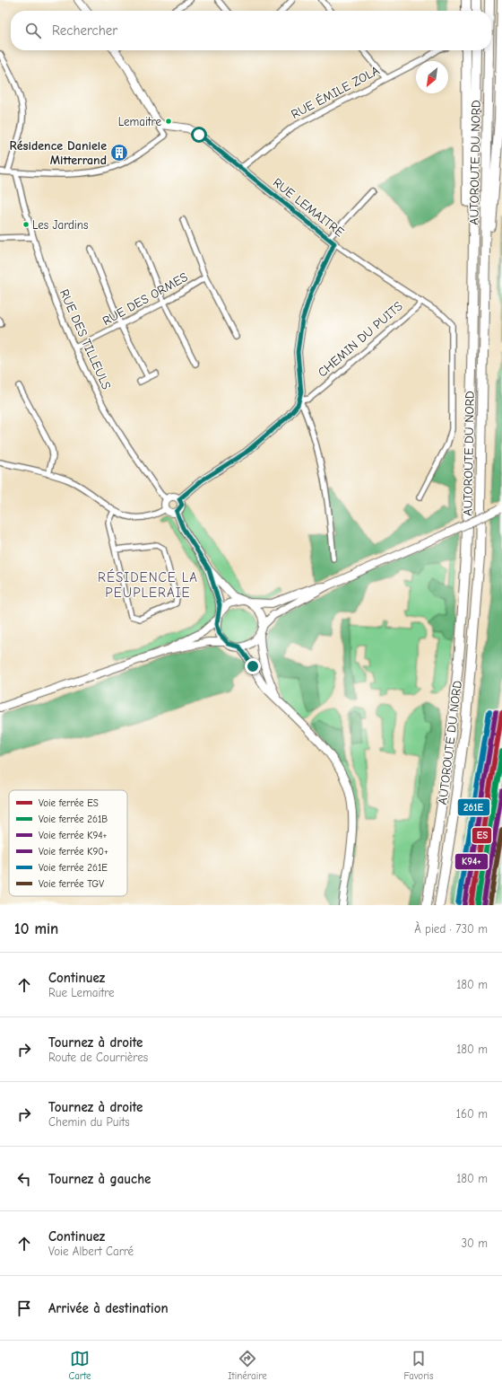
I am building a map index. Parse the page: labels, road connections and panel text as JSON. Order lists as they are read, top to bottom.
{
  "streets": {
    "highway": ["AUTOROUTE DU NORD"],
    "street": [
      "RUE ÉMILE ZOLA",
      "RUE LEMAITRE",
      "RUE DES ORMES",
      "RUE DES TILLEULS",
      "CHEMIN DU PUITS"
    ]
  },
  "crossings": [
    ["RUE ÉMILE ZOLA", "RUE LEMAITRE"],
    ["RUE LEMAITRE", "CHEMIN DU PUITS"],
    ["RUE DES ORMES", "RUE DES TILLEULS"],
    ["RUE DES TILLEULS", "CHEMIN DU PUITS"]
  ],
  "districts": ["RÉSIDENCE LA PEUPLERAIE"],
  "places": {
    "other": ["Lemaitre", "Les Jardins"],
    "building": ["Résidence Daniele Mitterrand"]
  },
  "lines": [
    "rail line 261E",
    "rail line K94+",
    "rail line ES",
    "rail line 261B",
    "rail line K90+",
    "rail line TGV"
  ],
  "legend": [
    "Voie ferrée ES",
    "Voie ferrée 261B",
    "Voie ferrée K94+",
    "Voie ferrée K90+",
    "Voie ferrée 261E",
    "Voie ferrée TGV"
  ],
  "north": "bottom left",
  "page": {
    "search": "Rechercher",
    "heading": ["10 min", "À pied · 730 m"],
    "list": [
      ["Continuez", "Rue Lemaitre", "180 m"],
      ["Tournez à droite", "Route de Courrières", "180 m"],
      ["Tournez à droite", "Chemin du Puits", "160 m"],
      ["Tournez à gauche", "180 m"],
      ["Continuez", "Voie Albert Carré", "30 m"],
      "Arrivée à destination"
    ],
    "nav": ["Carte", "Itinéraire", "Favoris"]
  }
}
